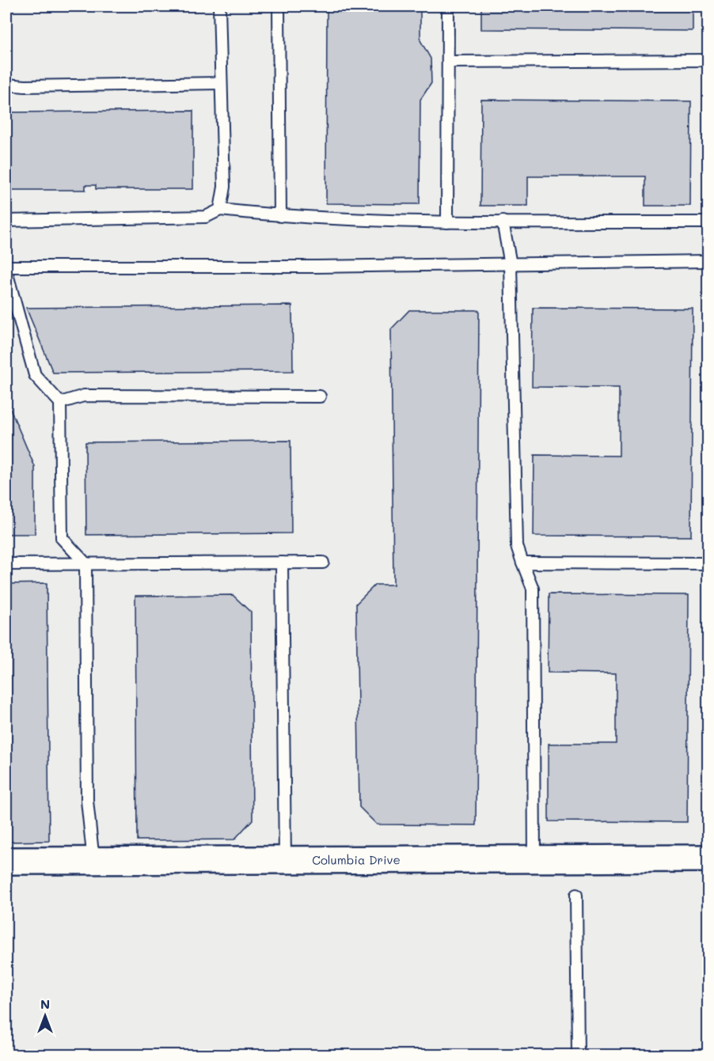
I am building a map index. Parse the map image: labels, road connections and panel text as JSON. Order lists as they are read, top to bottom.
{
  "streets": {
    "street": ["Columbia Drive"]
  },
  "north": "top"
}
